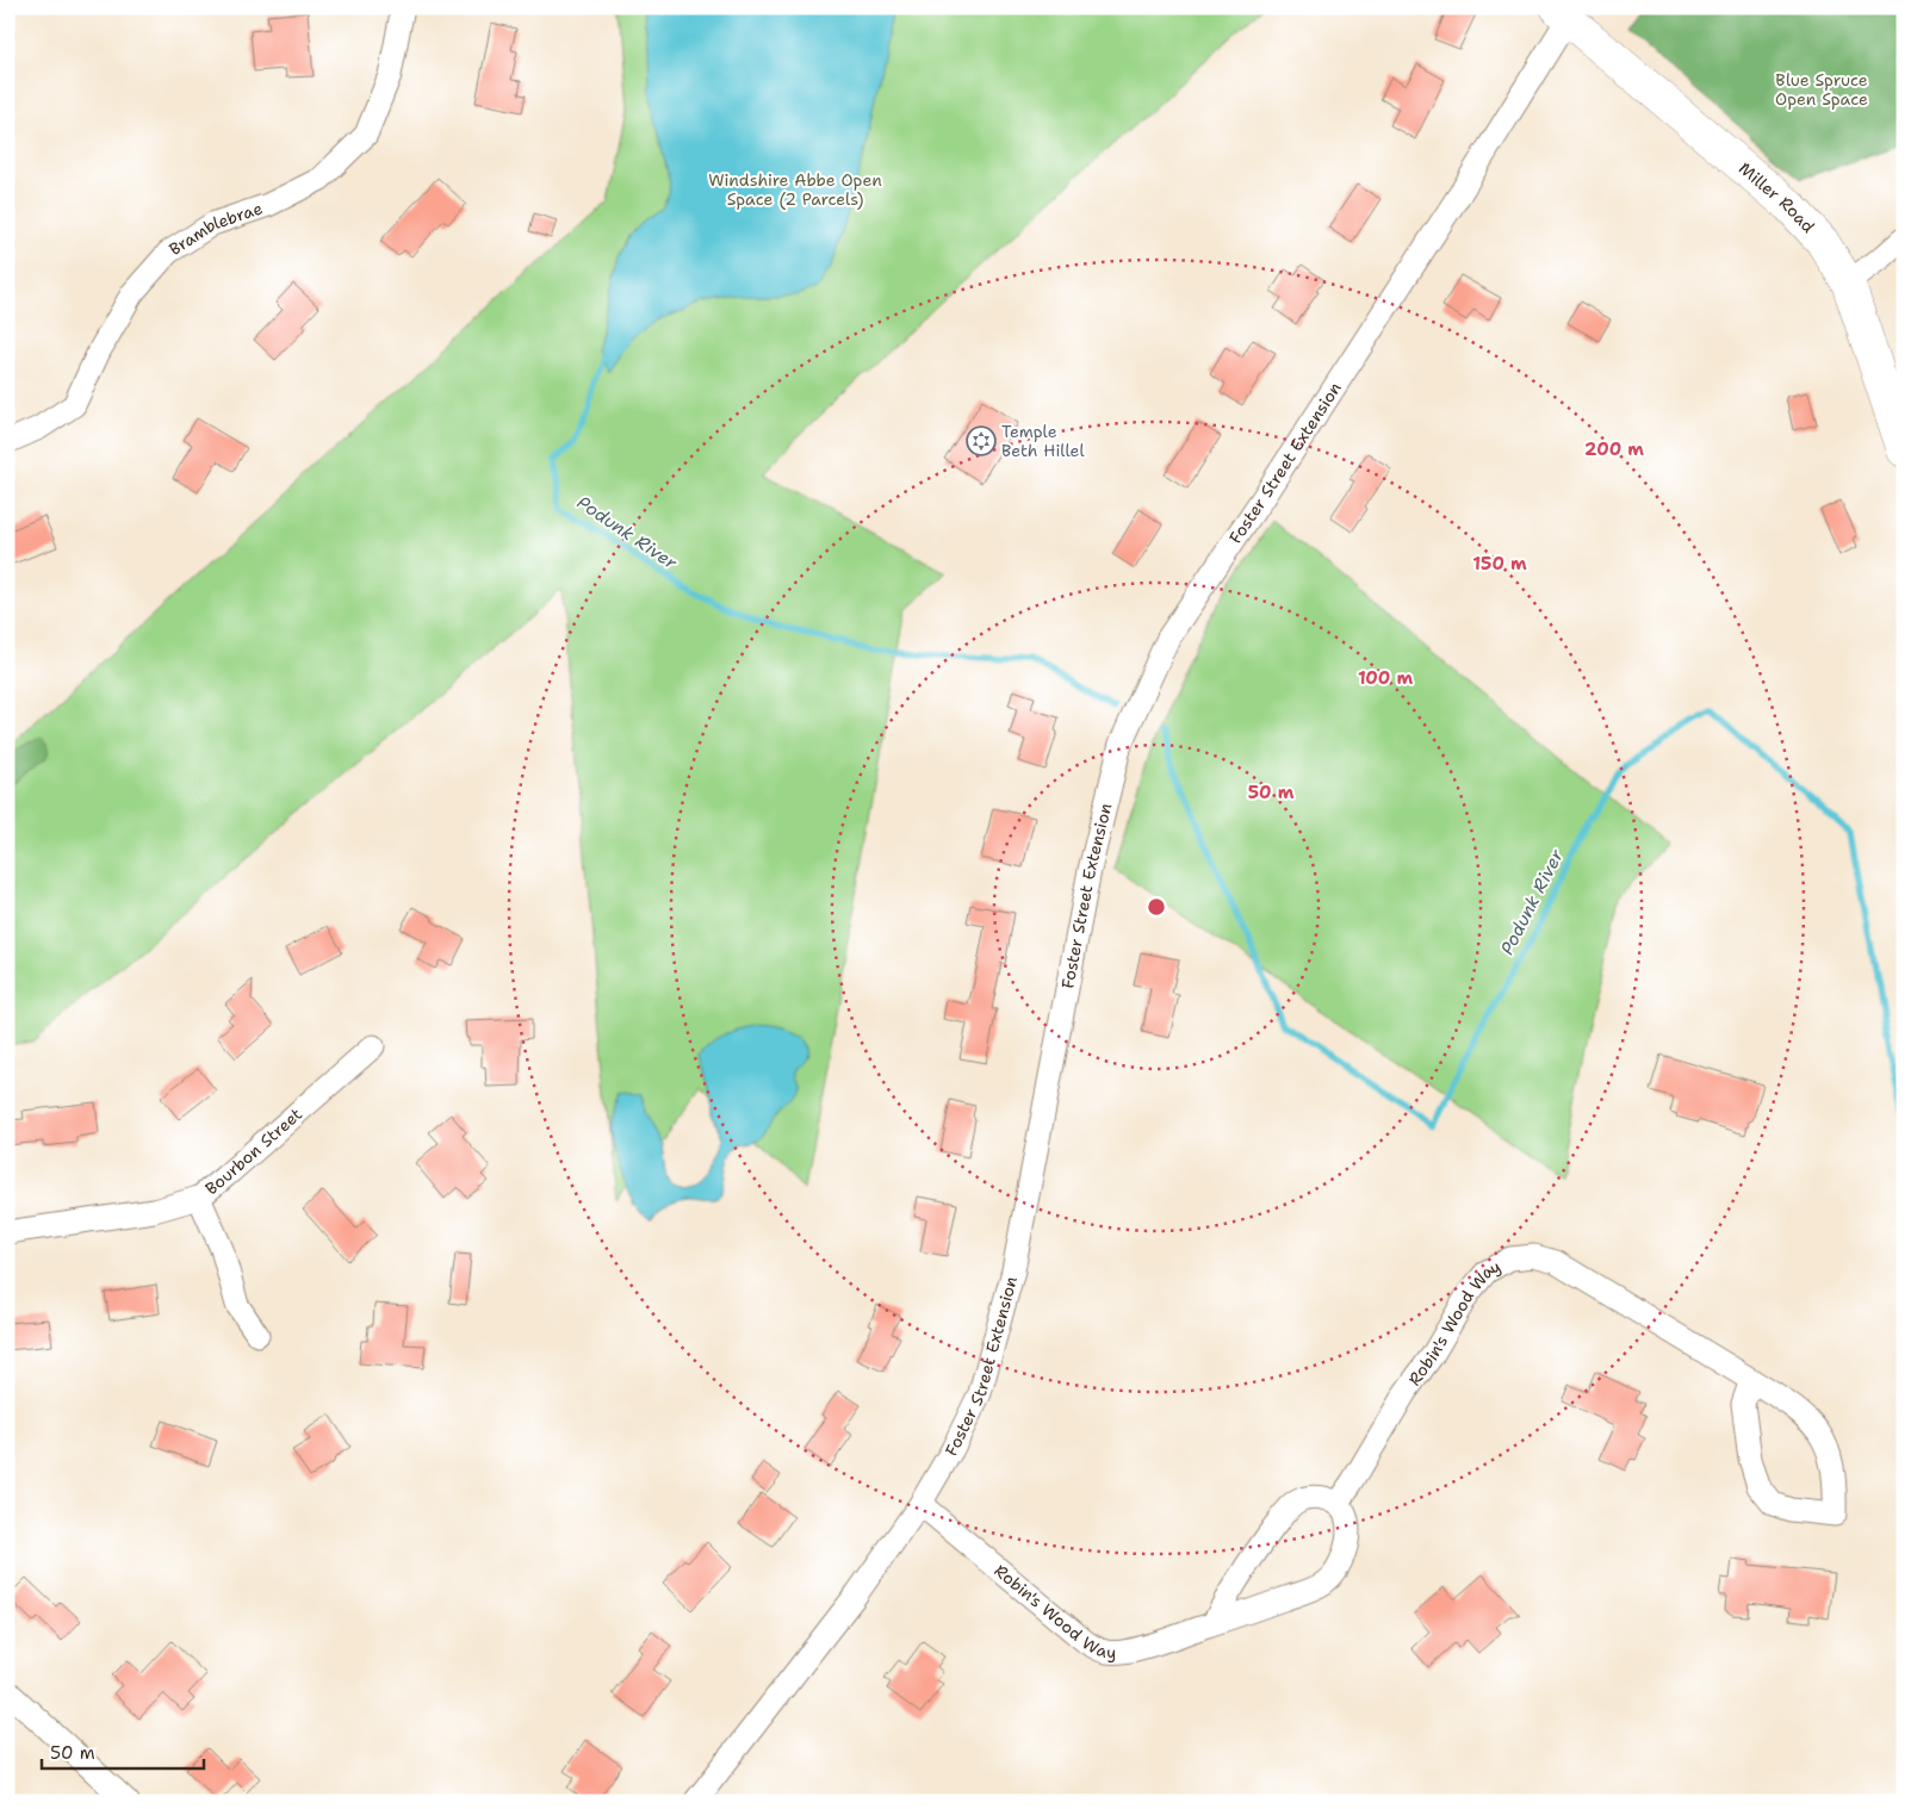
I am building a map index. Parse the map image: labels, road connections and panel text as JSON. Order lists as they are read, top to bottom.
{
  "streets": {
    "street": [
      "Miller Road",
      "Bramblebrae",
      "Foster Street Extension",
      "Bourbon Street",
      "Robin's Wood Way"
    ]
  },
  "crossings": [
    ["Miller Road", "Foster Street Extension"],
    ["Foster Street Extension", "Robin's Wood Way"]
  ],
  "water": ["Podunk River"],
  "parks": ["Blue Spruce Open Space", "Windshire Abbe Open Space (2 Parcels)"],
  "places": {
    "synagogue": ["Temple Beth Hillel"]
  },
  "scale_bar": "50 m",
  "rings": [
    "200 m",
    "150 m",
    "100 m",
    "50 m"
  ]
}
